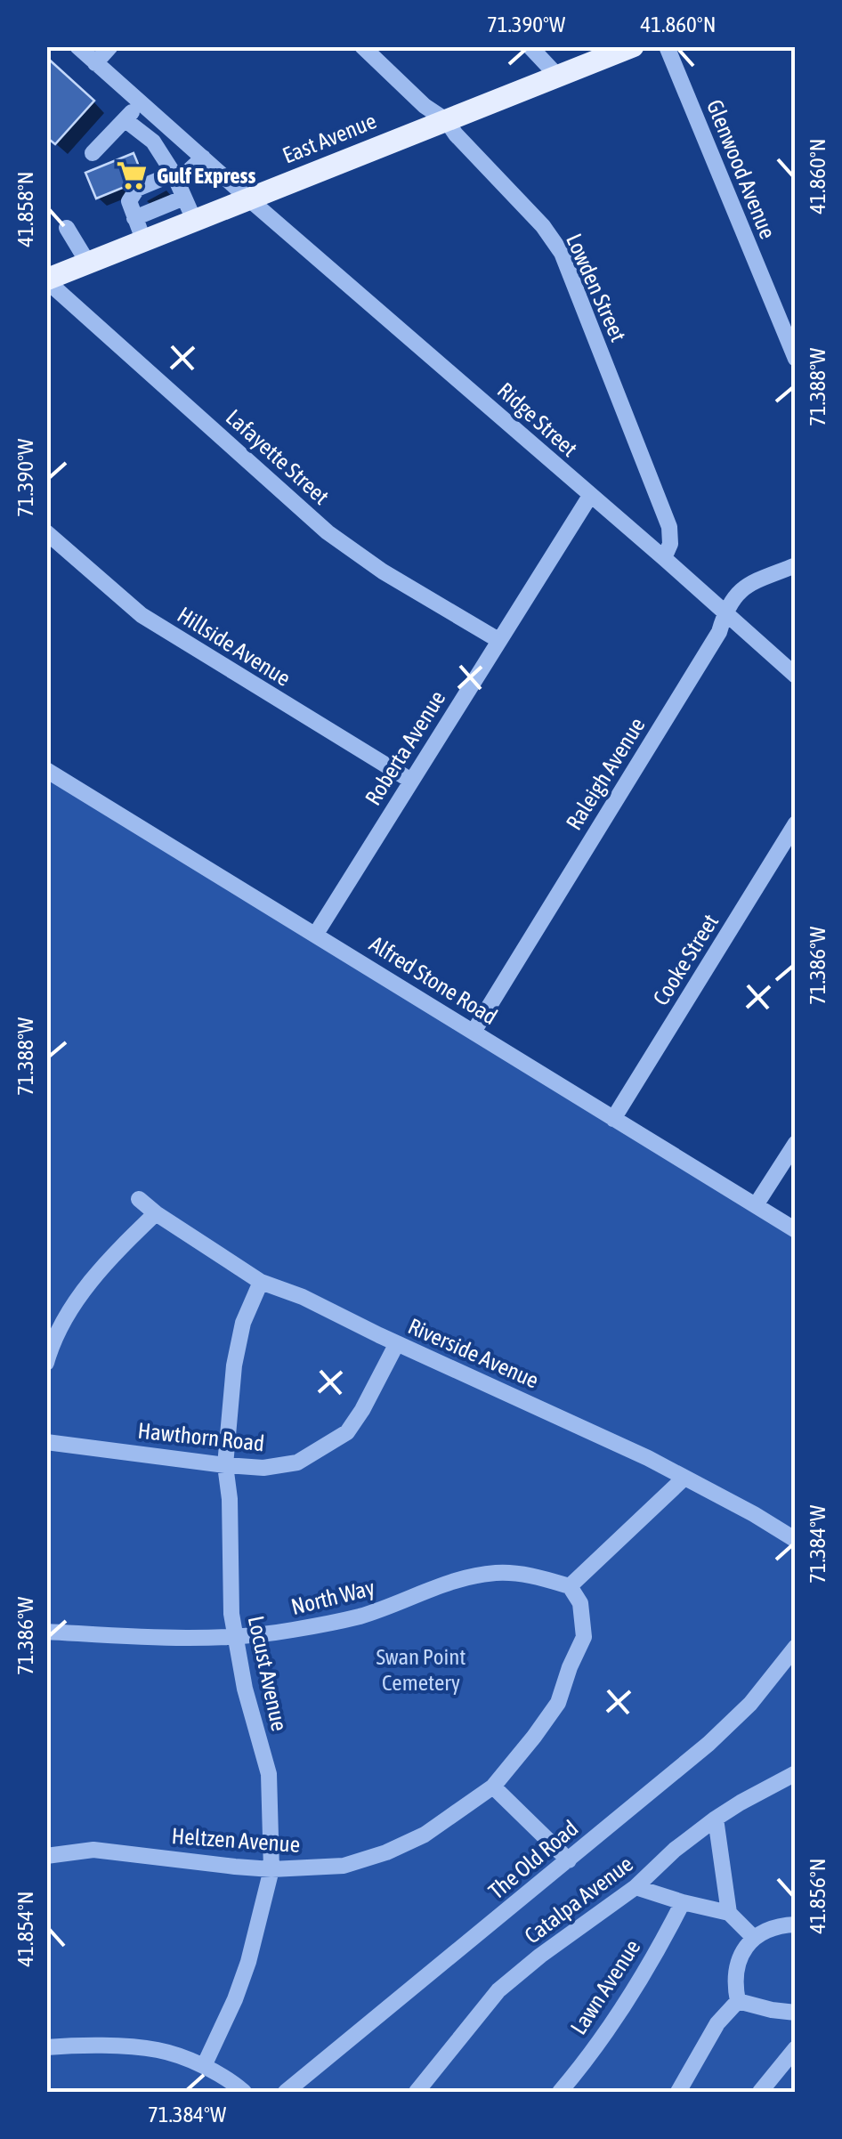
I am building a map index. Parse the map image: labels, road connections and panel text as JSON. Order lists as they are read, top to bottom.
{
  "streets": {
    "main road": ["East Avenue"],
    "street": [
      "Glenwood Avenue",
      "Lowden Street",
      "Ridge Street",
      "Lafayette Street",
      "Hillside Avenue",
      "Roberta Avenue",
      "Raleigh Avenue",
      "Cooke Street",
      "Alfred Stone Road",
      "Riverside Avenue",
      "Hawthorn Road",
      "North Way",
      "Locust Avenue",
      "Heltzen Avenue",
      "The Old Road",
      "Catalpa Avenue",
      "Lawn Avenue"
    ]
  },
  "crossings": [
    ["East Avenue", "Lowden Street"],
    ["East Avenue", "Ridge Street"],
    ["East Avenue", "Lafayette Street"],
    ["Lowden Street", "Ridge Street"],
    ["Ridge Street", "Roberta Avenue"],
    ["Ridge Street", "Raleigh Avenue"],
    ["Lafayette Street", "Roberta Avenue"],
    ["Hillside Avenue", "Roberta Avenue"],
    ["Roberta Avenue", "Alfred Stone Road"],
    ["Raleigh Avenue", "Alfred Stone Road"],
    ["Cooke Street", "Alfred Stone Road"],
    ["Riverside Avenue", "Hawthorn Road"],
    ["Riverside Avenue", "Locust Avenue"],
    ["Hawthorn Road", "Locust Avenue"],
    ["North Way", "Locust Avenue"],
    ["North Way", "Heltzen Avenue"],
    ["Locust Avenue", "Heltzen Avenue"]
  ],
  "parks": ["Swan Point Cemetery"],
  "places": {
    "supermarket": ["Gulf Express"]
  },
  "coordinates": [
    "71.390°W",
    "41.860°N",
    "41.858°N",
    "71.388°W",
    "71.386°W",
    "71.384°W",
    "41.856°N",
    "41.854°N"
  ]
}
